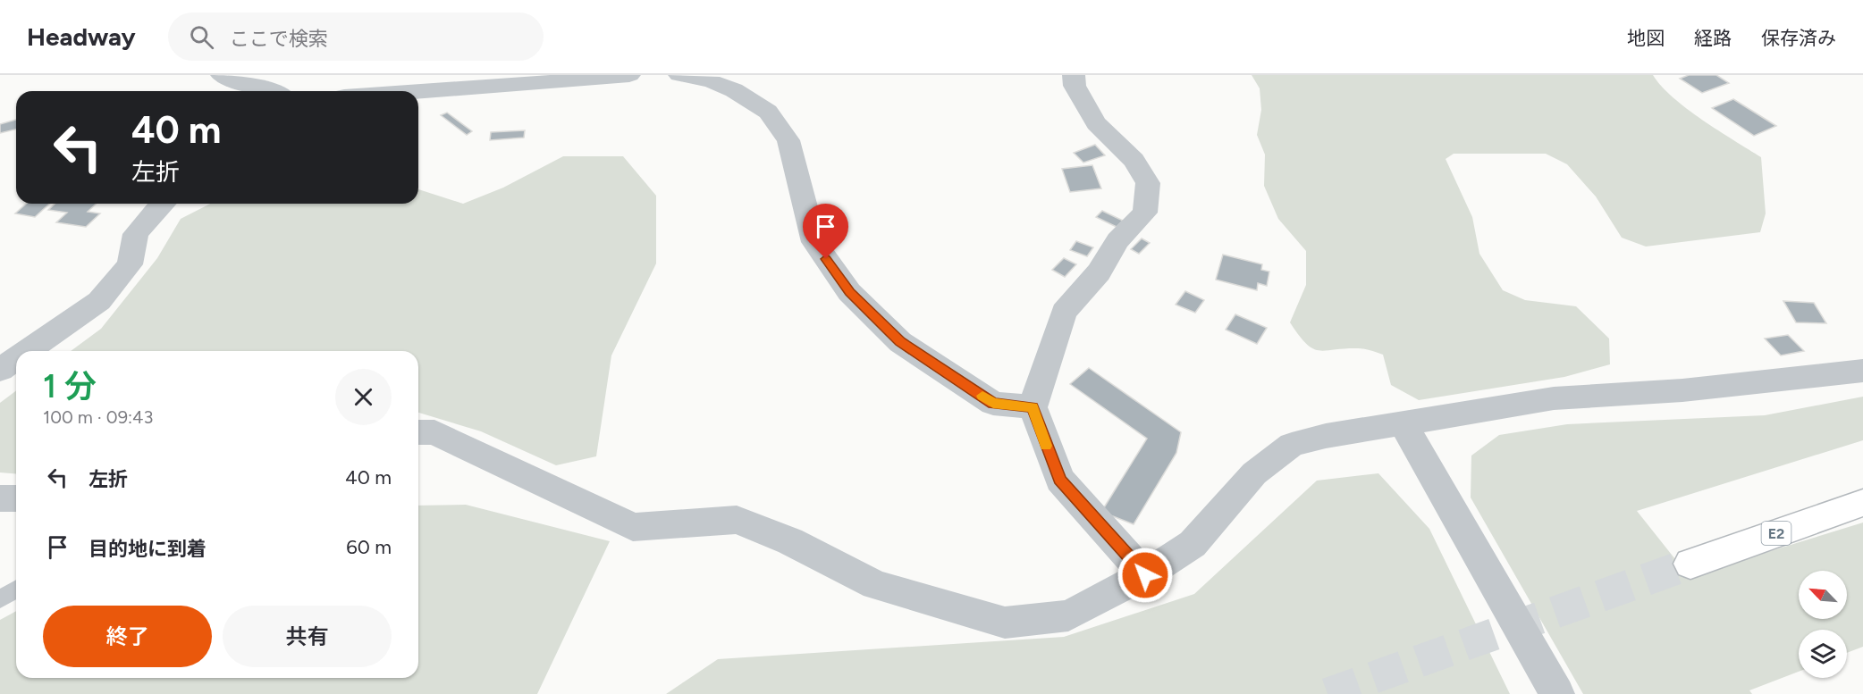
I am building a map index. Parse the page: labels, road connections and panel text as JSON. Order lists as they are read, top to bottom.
{
  "streets": {
    "highway": ["E2"]
  },
  "north": "top left",
  "page": {
    "header": "Headway",
    "search": "ここで検索",
    "nav": ["地図", "経路", "保存済み"],
    "turn": ["40 m", "左折"],
    "heading": ["1 分", "100 m · 09:43"],
    "list": [
      {
        "name": "左折",
        "value": "40 m"
      },
      {
        "name": "目的地に到着",
        "value": "60 m"
      }
    ],
    "buttons": ["終了", "共有"]
  }
}
